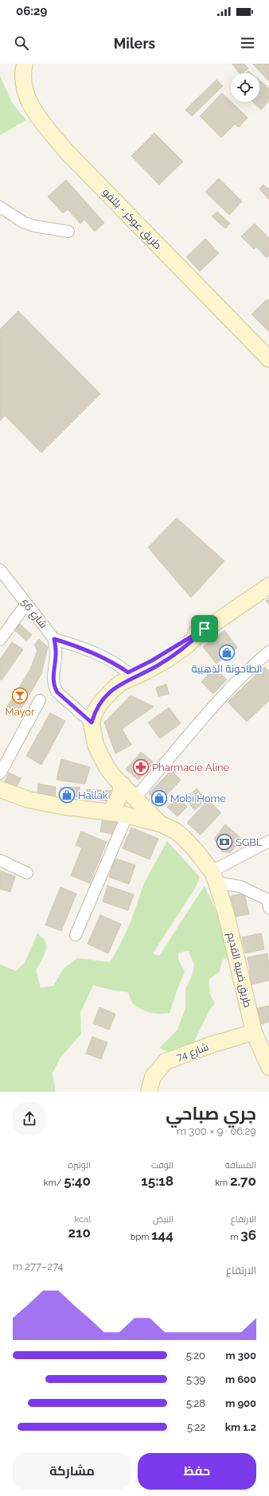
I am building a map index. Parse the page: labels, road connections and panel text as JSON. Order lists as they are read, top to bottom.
{
  "streets": {
    "street": [
      "طريق عوكر - بللفو",
      "شارع 56",
      "طريق ضبية القديم",
      "شارع 74"
    ]
  },
  "crossings": [
    ["طريق ضبية القديم", "شارع 74"]
  ],
  "places": {
    "shop": ["الطاحونة الذهبية", "Hallak", "Mobi Home"],
    "bar": ["Mayor"],
    "pharmacy": ["Pharmacie Aline"],
    "bank": ["SGBL"]
  },
  "page": {
    "status": "06:29",
    "header": "Milers",
    "heading": ["جري صباحي", "06:29 · 9 × 300 m"],
    "stats": [
      ["المسافة", "2.70 km"],
      ["الوقت", "15:18"],
      ["الوتيرة", "5:40 /km"],
      ["الارتفاع", "36 m"],
      ["النبض", "144 bpm"],
      ["kcal", "210"]
    ],
    "chart": ["الارتفاع", "274–277 m"],
    "list": [
      {
        "name": "300 m",
        "note": "5:20"
      },
      {
        "name": "600 m",
        "note": "5:39"
      },
      {
        "name": "900 m",
        "note": "5:28"
      },
      {
        "name": "1.2 km",
        "note": "5:22"
      }
    ],
    "buttons": ["حفظ", "مشاركة"]
  }
}
